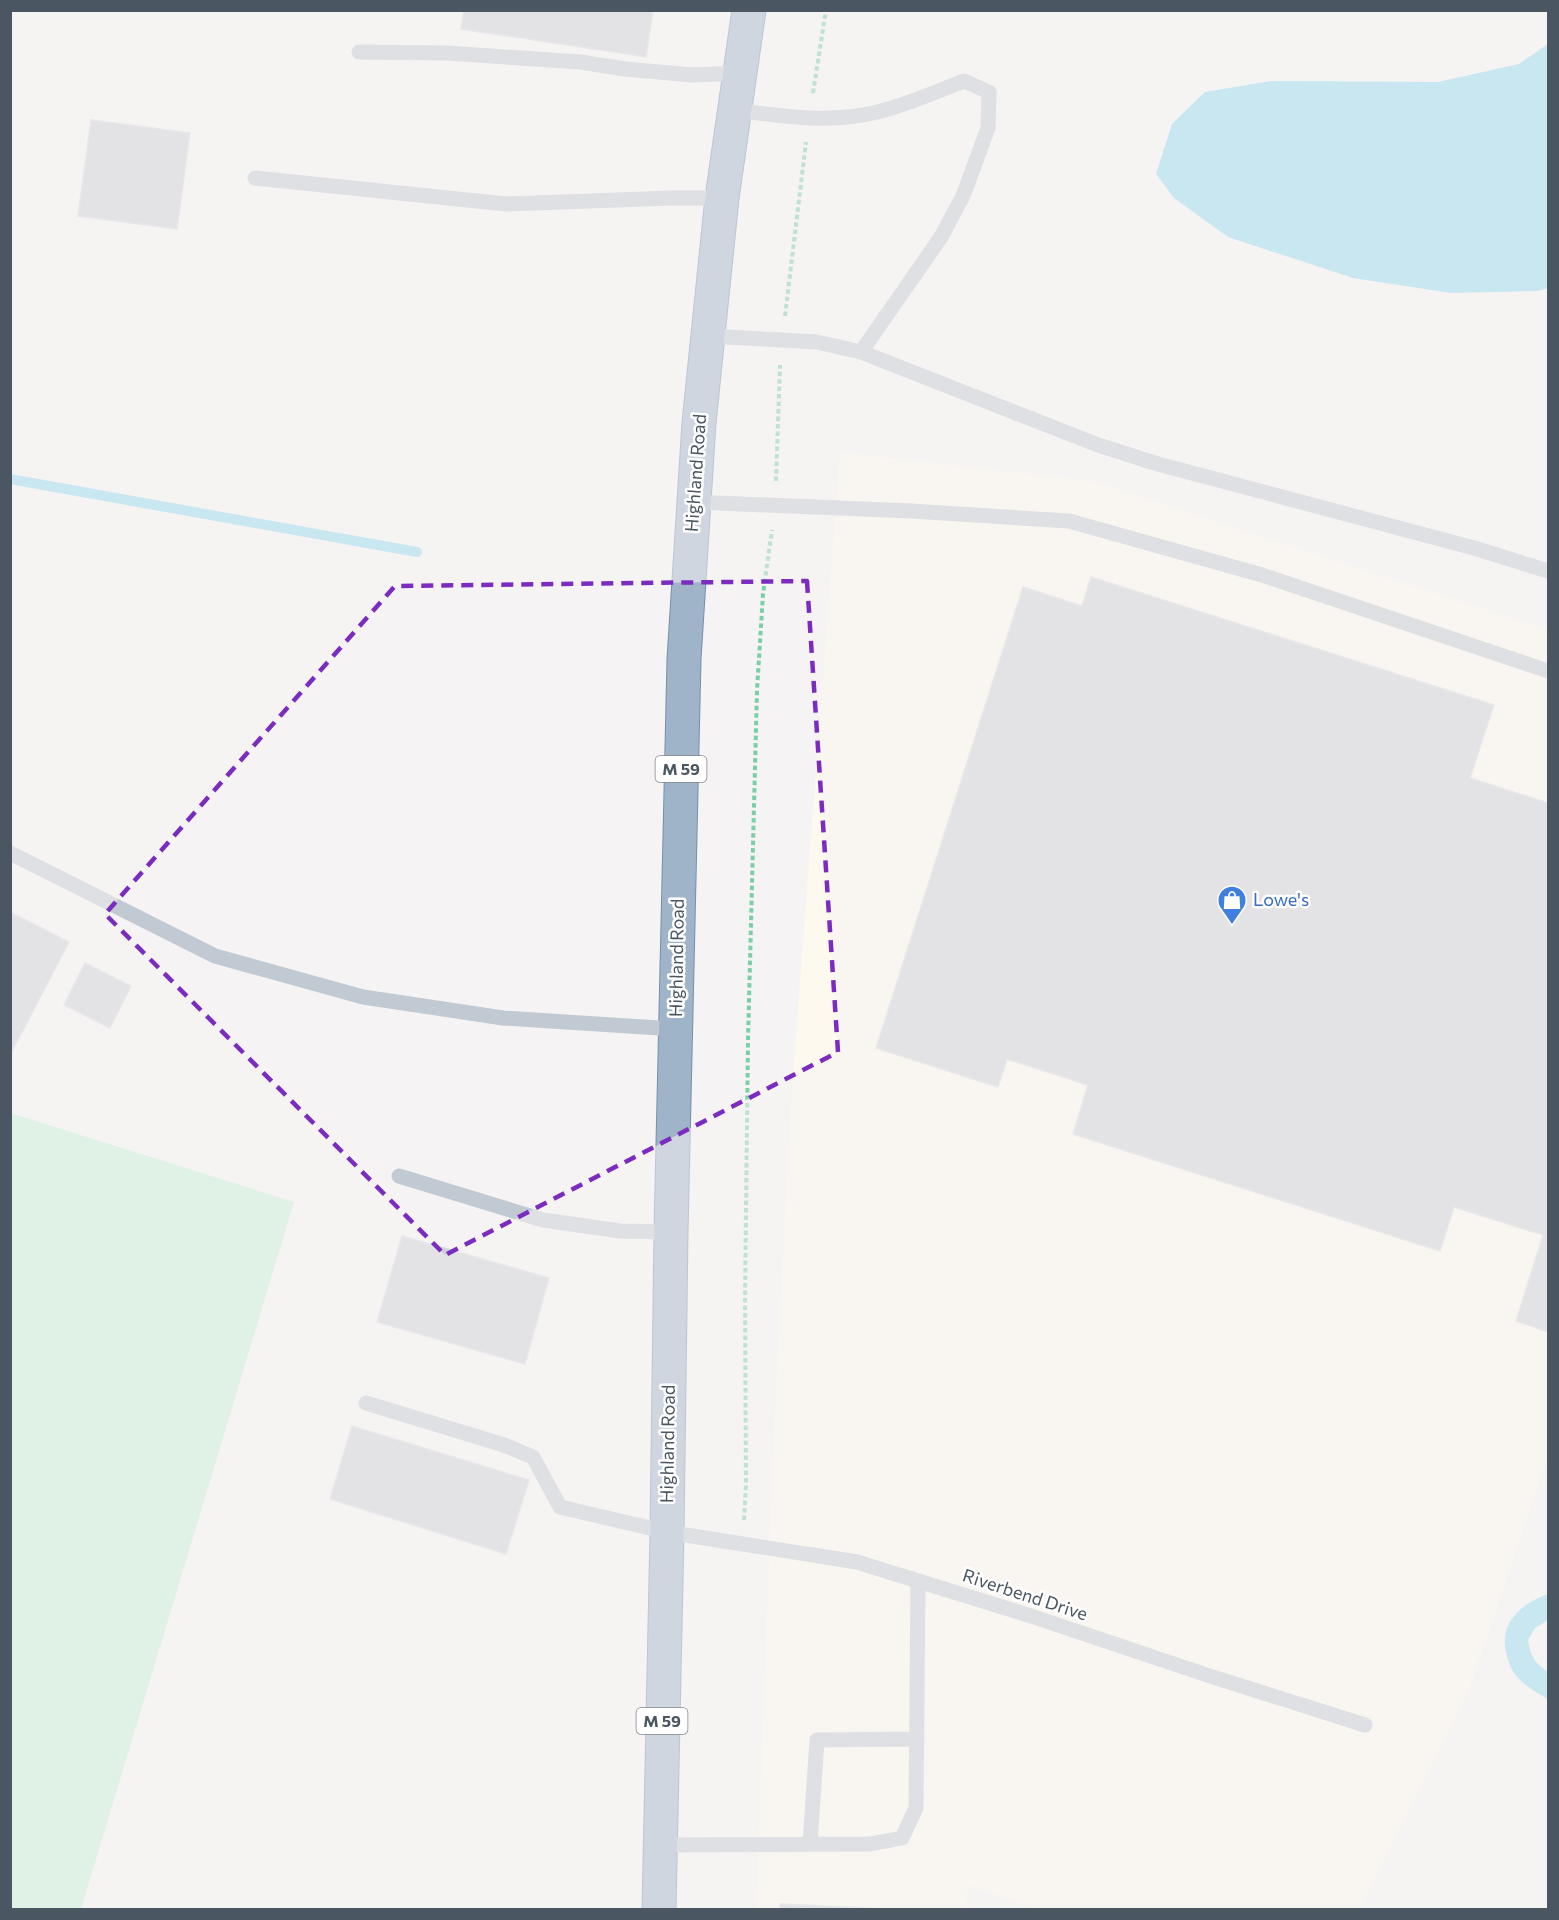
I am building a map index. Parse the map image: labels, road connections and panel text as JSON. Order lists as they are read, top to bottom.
{
  "streets": {
    "highway": ["Highland Road", "M 59"],
    "lane": ["Riverbend Drive"]
  },
  "crossings": [
    ["Highland Road", "Riverbend Drive"]
  ],
  "places": {
    "shop": ["Lowe's"]
  }
}
